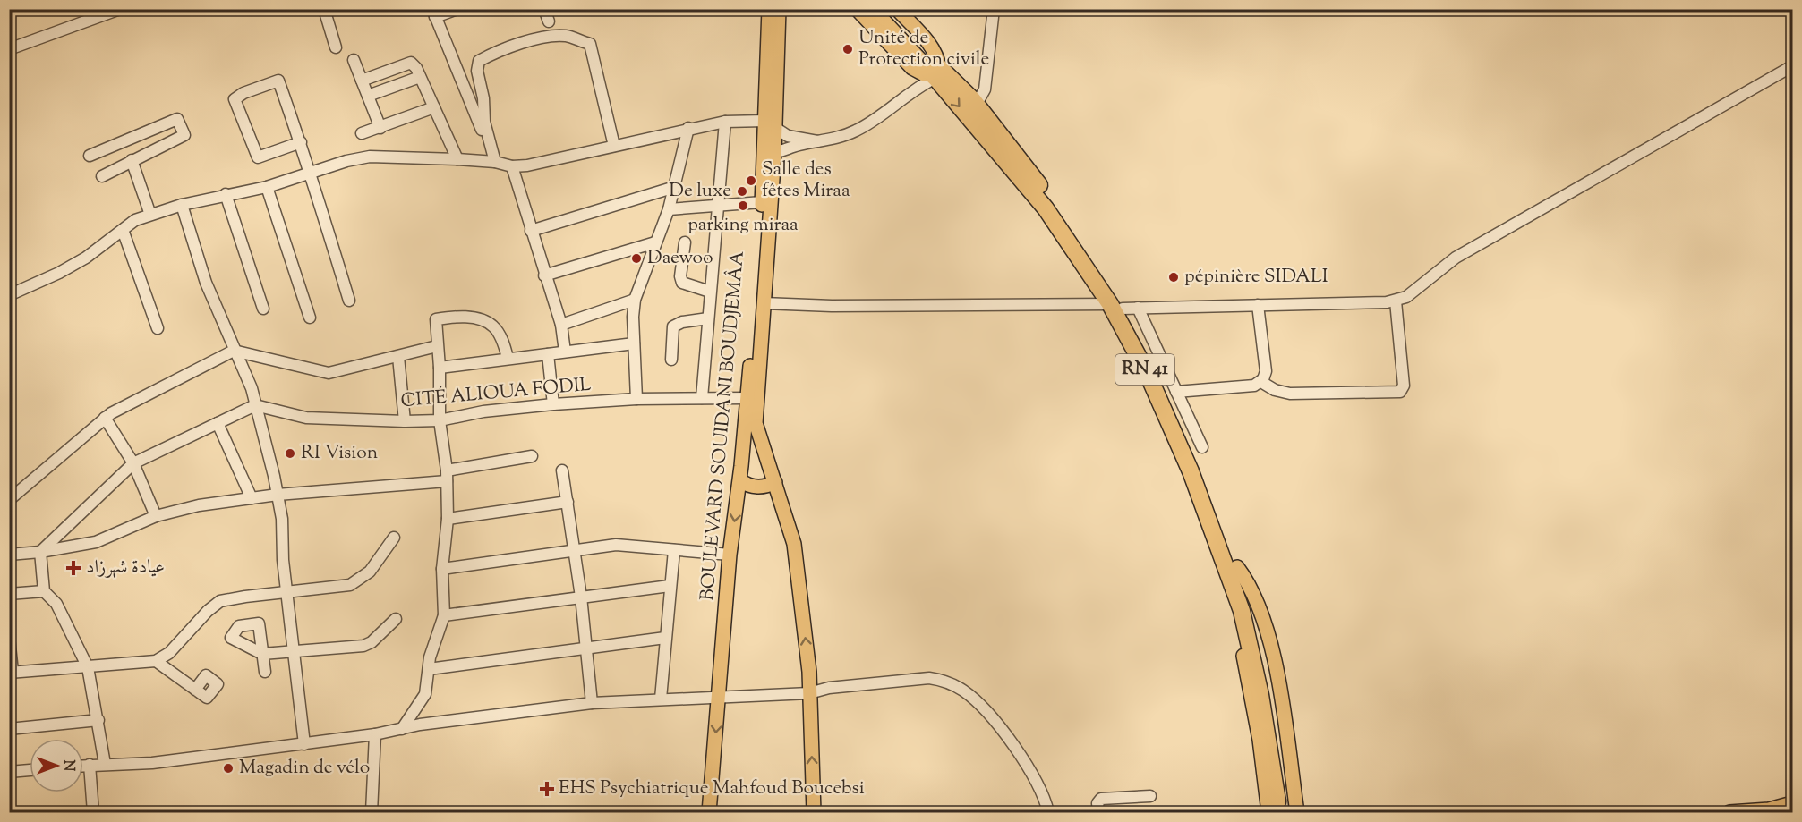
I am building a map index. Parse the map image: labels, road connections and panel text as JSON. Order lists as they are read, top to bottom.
{
  "streets": {
    "highway": ["RN 41"],
    "main road": ["BOULEVARD SOUIDANI BOUDJEMÂA"],
    "street": ["CITÉ ALIOUA FODIL"]
  },
  "crossings": [
    ["CITÉ ALIOUA FODIL", "BOULEVARD SOUIDANI BOUDJEMÂA"]
  ],
  "places": {
    "other": [
      "Unité de Protection civile",
      "Salle des fêtes Miraa",
      "De luxe",
      "parking miraa",
      "Daewoo",
      "pépinière SIDALI",
      "RI Vision",
      "Magadin de vélo"
    ],
    "health": ["عيادة شهرزاد", "EHS Psychiatrique Mahfoud Boucebsi"]
  },
  "north": "right"
}
